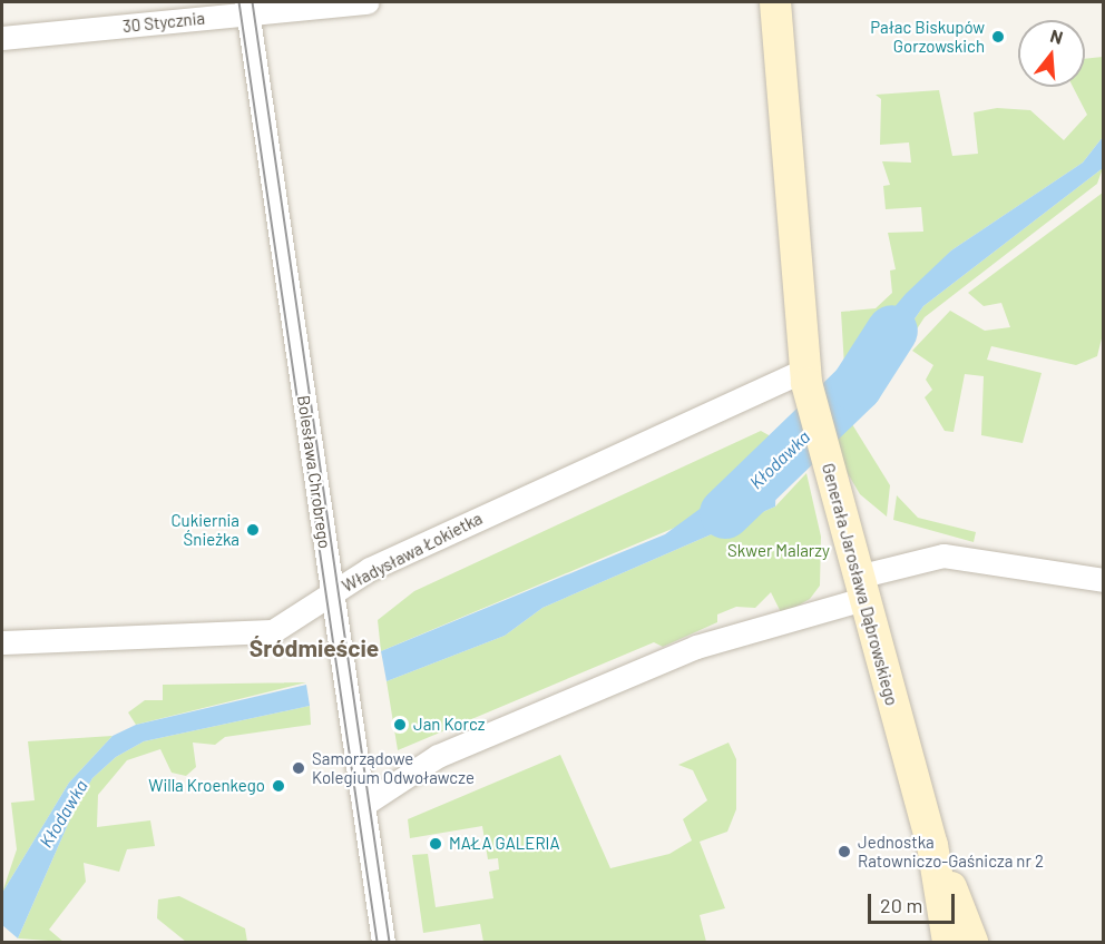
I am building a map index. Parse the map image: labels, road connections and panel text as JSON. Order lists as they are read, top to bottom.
{
  "streets": {
    "main road": ["Generała Jarosława Dąbrowskiego"],
    "street": ["30 Stycznia", "Bolesława Chrobrego", "Władysława Łokietka"]
  },
  "crossings": [
    ["30 Stycznia", "Bolesława Chrobrego"],
    ["Bolesława Chrobrego", "Władysława Łokietka"],
    ["Władysława Łokietka", "Generała Jarosława Dąbrowskiego"]
  ],
  "districts": ["Śródmieście"],
  "water": ["Kłodawka"],
  "parks": ["Skwer Malarzy"],
  "places": [
    "Pałac Biskupów Gorzowskich",
    "Cukiernia Śnieżka",
    "Jan Korcz",
    "Samorządowe Kolegium Odwoławcze",
    "Willa Kroenkego",
    "MAŁA GALERIA",
    "Jednostka Ratowniczo-Gaśnicza nr 2"
  ],
  "scale_bar": "20 m",
  "north": "top"
}
